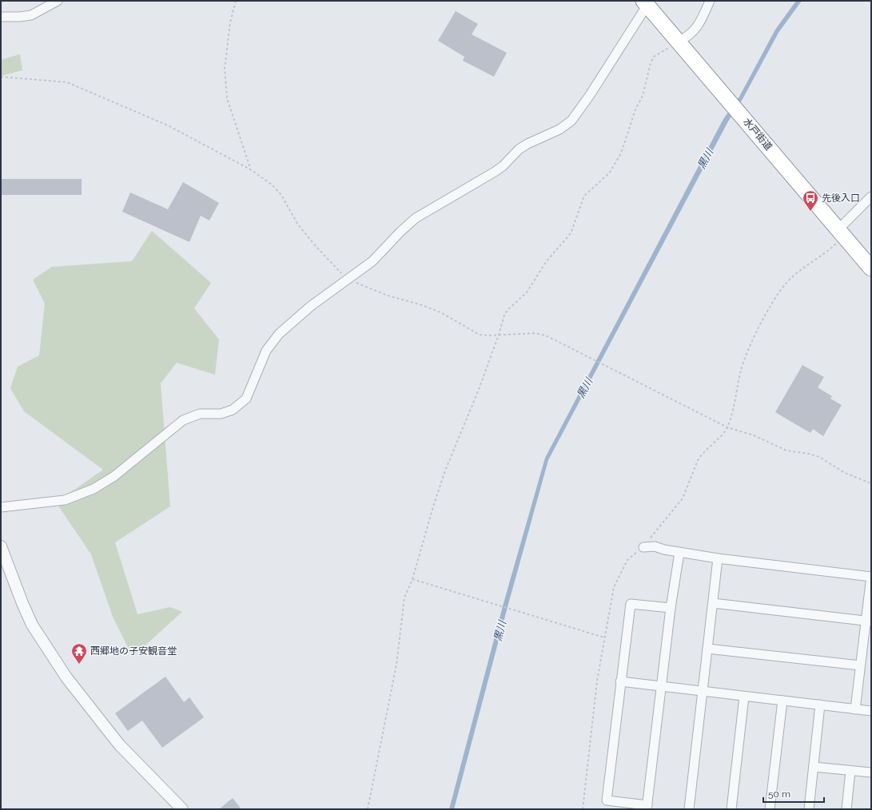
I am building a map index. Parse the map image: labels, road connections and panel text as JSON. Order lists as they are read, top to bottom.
{
  "streets": {
    "highway": ["水戸街道"]
  },
  "water": ["黒川"],
  "places": {
    "bus stop": ["先後入口"],
    "temple": ["西郷地の子安観音堂"]
  },
  "scale_bar": "50 m"
}
